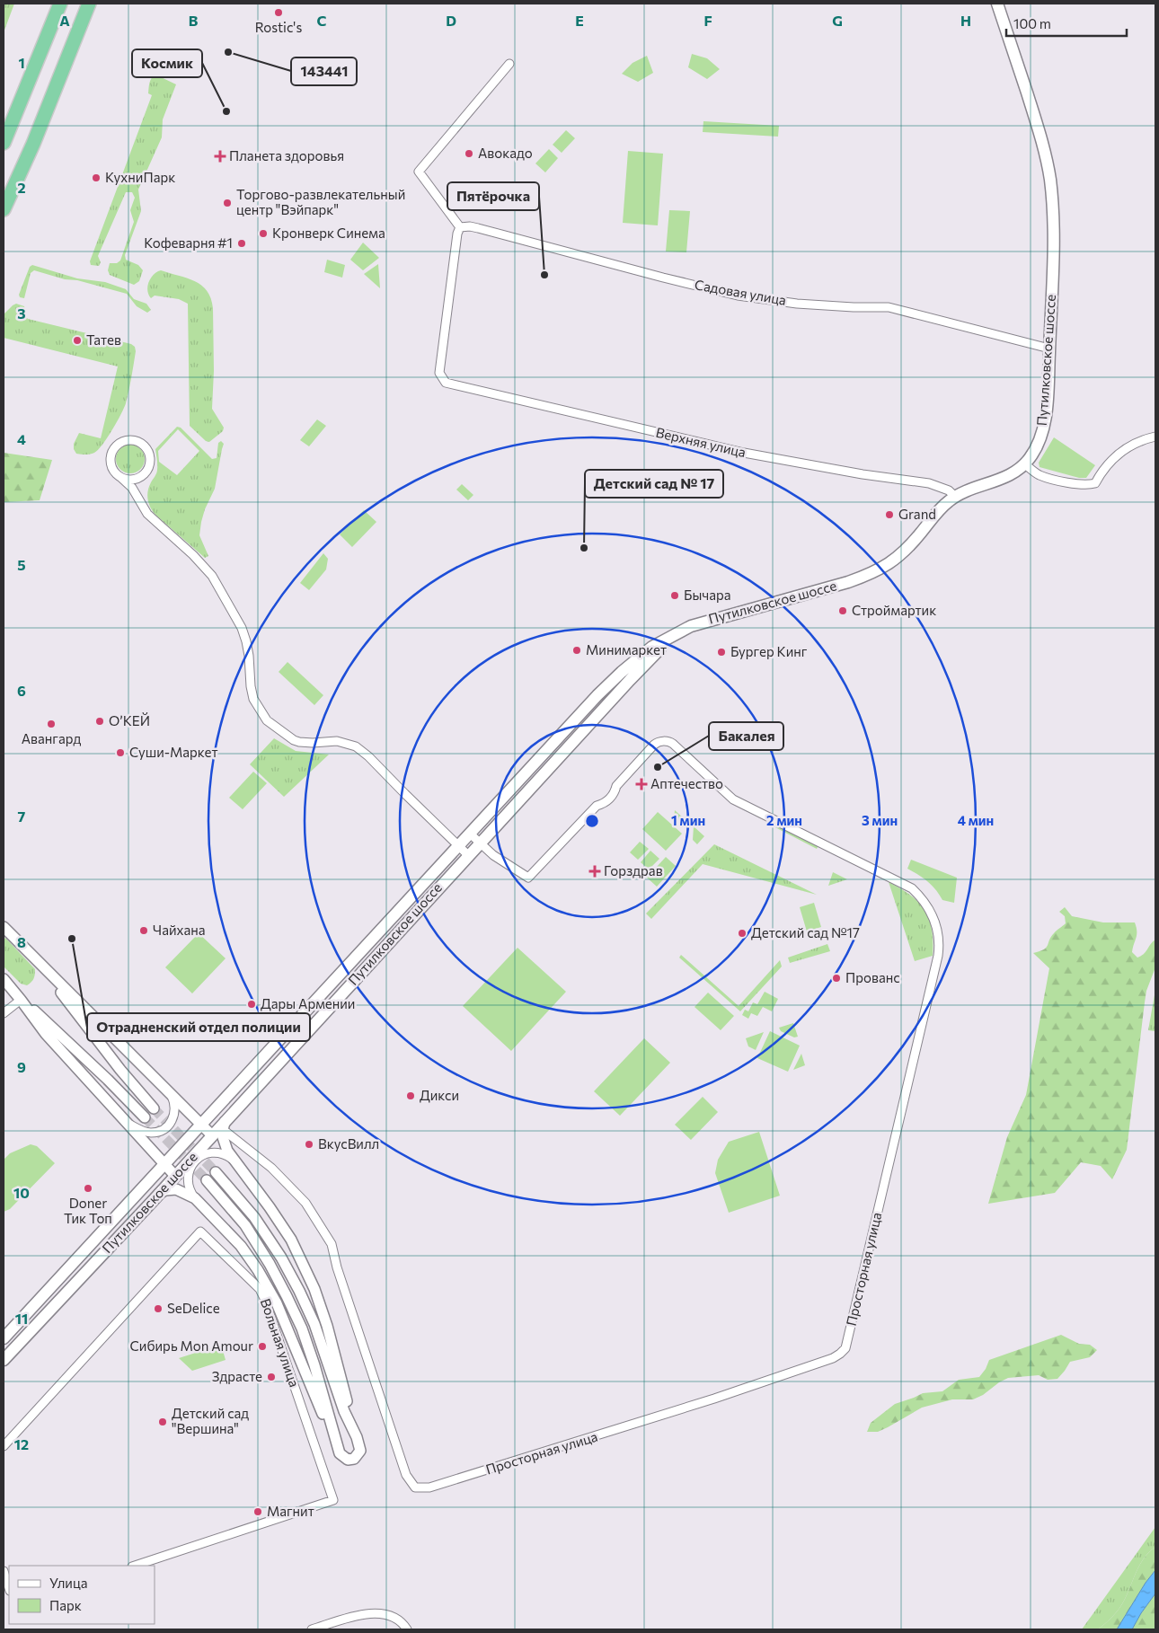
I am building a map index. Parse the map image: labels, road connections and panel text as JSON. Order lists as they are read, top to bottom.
{
  "streets": {
    "main road": ["Путилковское шоссе"],
    "street": [
      "Садовая улица",
      "Верхняя улица",
      "Просторная улица",
      "Вольная улица"
    ]
  },
  "crossings": [
    ["Садовая улица", "Путилковское шоссе"],
    ["Садовая улица", "Верхняя улица"],
    ["Путилковское шоссе", "Верхняя улица"],
    ["Путилковское шоссе", "Просторная улица"]
  ],
  "places": {
    "other": [
      "Rostic's",
      "143441",
      "Космик",
      "Авокадо",
      "КухниПарк",
      "Торгово-развлекательный центр \"Вэйпарк\"",
      "Кронверк Синема",
      "Кофеварня #1",
      "Пятёрочка",
      "Татев",
      "Grand",
      "Детский сад № 17",
      "Бычара",
      "Строймартик",
      "Минимаркет",
      "Бургер Кинг",
      "О’КЕЙ",
      "Авангард",
      "Суши-Маркет",
      "Бакалея",
      "Чайхана",
      "Детский сад №17",
      "Отрадненский отдел полиции",
      "Прованс",
      "Дары Армении",
      "Дикси",
      "ВкусВилл",
      "Doner Тик Топ",
      "SeDelice",
      "Сибирь Mon Amour",
      "Здрасте",
      "Детский сад \"Вершина\"",
      "Магнит"
    ],
    "health": ["Планета здоровья", "Аптечество", "Горздрав"]
  },
  "legend": ["Улица", "Парк"],
  "scale_bar": "100 m",
  "grid": {
    "columns": [
      "A",
      "B",
      "C",
      "D",
      "E",
      "F",
      "G",
      "H"
    ],
    "rows": [
      "1",
      "2",
      "3",
      "4",
      "5",
      "6",
      "7",
      "8",
      "9",
      "10",
      "11",
      "12"
    ]
  },
  "rings": [
    "1 мин",
    "2 мин",
    "3 мин",
    "4 мин"
  ]
}
